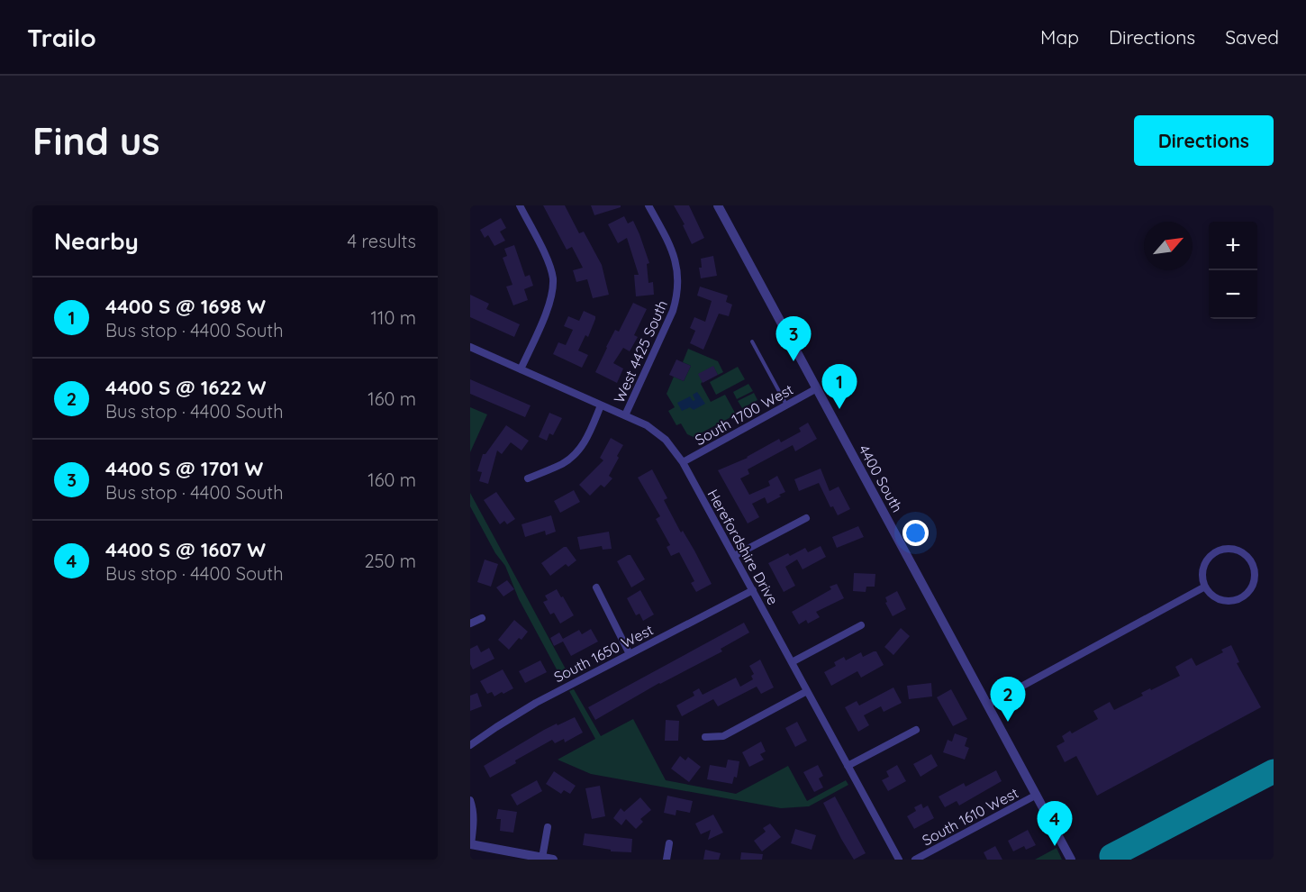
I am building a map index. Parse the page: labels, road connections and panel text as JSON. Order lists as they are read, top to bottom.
{
  "streets": {
    "street": [
      "West 4425 South",
      "South 1700 West",
      "4400 South",
      "Herefordshire Drive",
      "South 1650 West",
      "South 1610 West"
    ]
  },
  "crossings": [
    ["West 4425 South", "Herefordshire Drive"],
    ["South 1700 West", "4400 South"],
    ["South 1700 West", "Herefordshire Drive"],
    ["4400 South", "South 1610 West"],
    ["Herefordshire Drive", "South 1650 West"]
  ],
  "north": "top right",
  "page": {
    "header": "Trailo",
    "nav": ["Map", "Directions", "Saved"],
    "buttons": "Directions",
    "title": "Find us",
    "heading": ["Nearby", "4 results"],
    "map_buttons": ["+", "−"],
    "list": [
      {
        "mark": "1",
        "name": "4400 S @ 1698 W",
        "note": "Bus stop · 4400 South",
        "value": "110 m"
      },
      {
        "mark": "2",
        "name": "4400 S @ 1622 W",
        "note": "Bus stop · 4400 South",
        "value": "160 m"
      },
      {
        "mark": "3",
        "name": "4400 S @ 1701 W",
        "note": "Bus stop · 4400 South",
        "value": "160 m"
      },
      {
        "mark": "4",
        "name": "4400 S @ 1607 W",
        "note": "Bus stop · 4400 South",
        "value": "250 m"
      }
    ],
    "pins": [
      "3",
      "1",
      "2",
      "4"
    ]
  }
}
